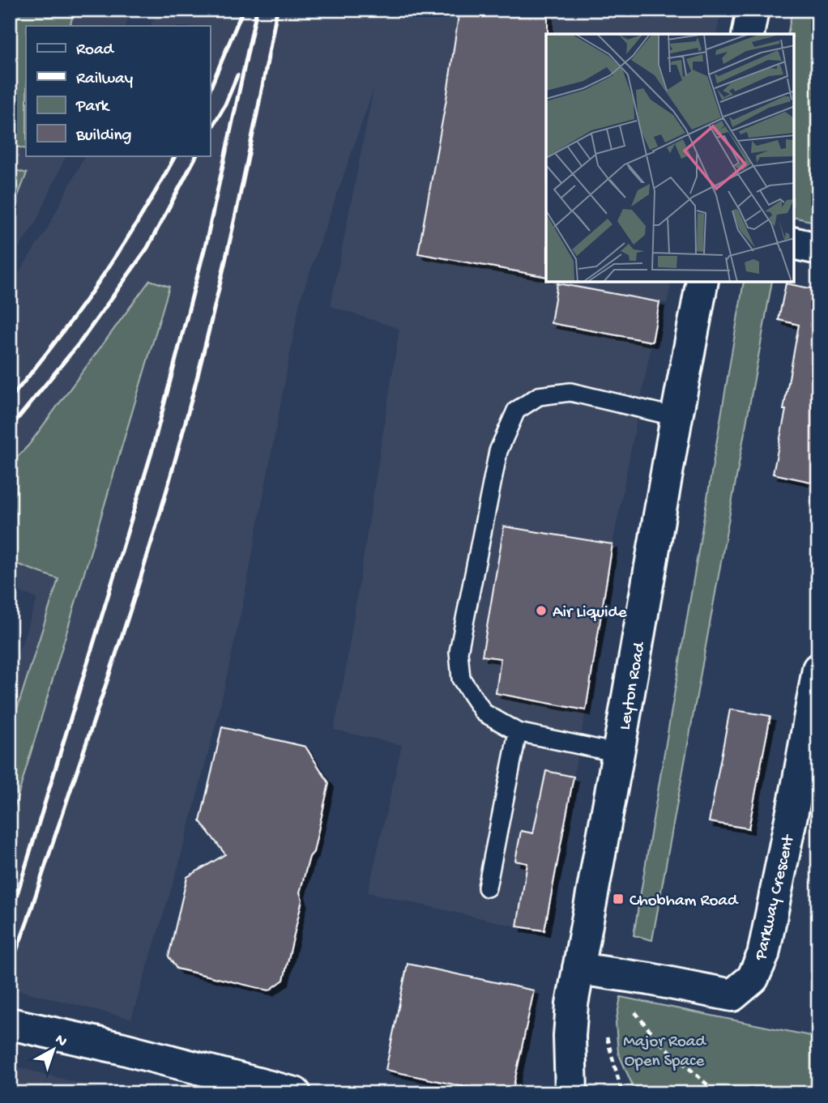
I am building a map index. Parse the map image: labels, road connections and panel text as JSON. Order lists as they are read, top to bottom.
{
  "streets": {
    "street": ["Leyton Road", "Parkway Crescent"]
  },
  "crossings": [
    ["Leyton Road", "Parkway Crescent"]
  ],
  "parks": ["Major Road Open Space"],
  "places": {
    "other": ["Air Liquide"],
    "transit": ["Chobham Road"]
  },
  "legend": [
    "Road",
    "Railway",
    "Park",
    "Building"
  ],
  "north": "top right"
}
